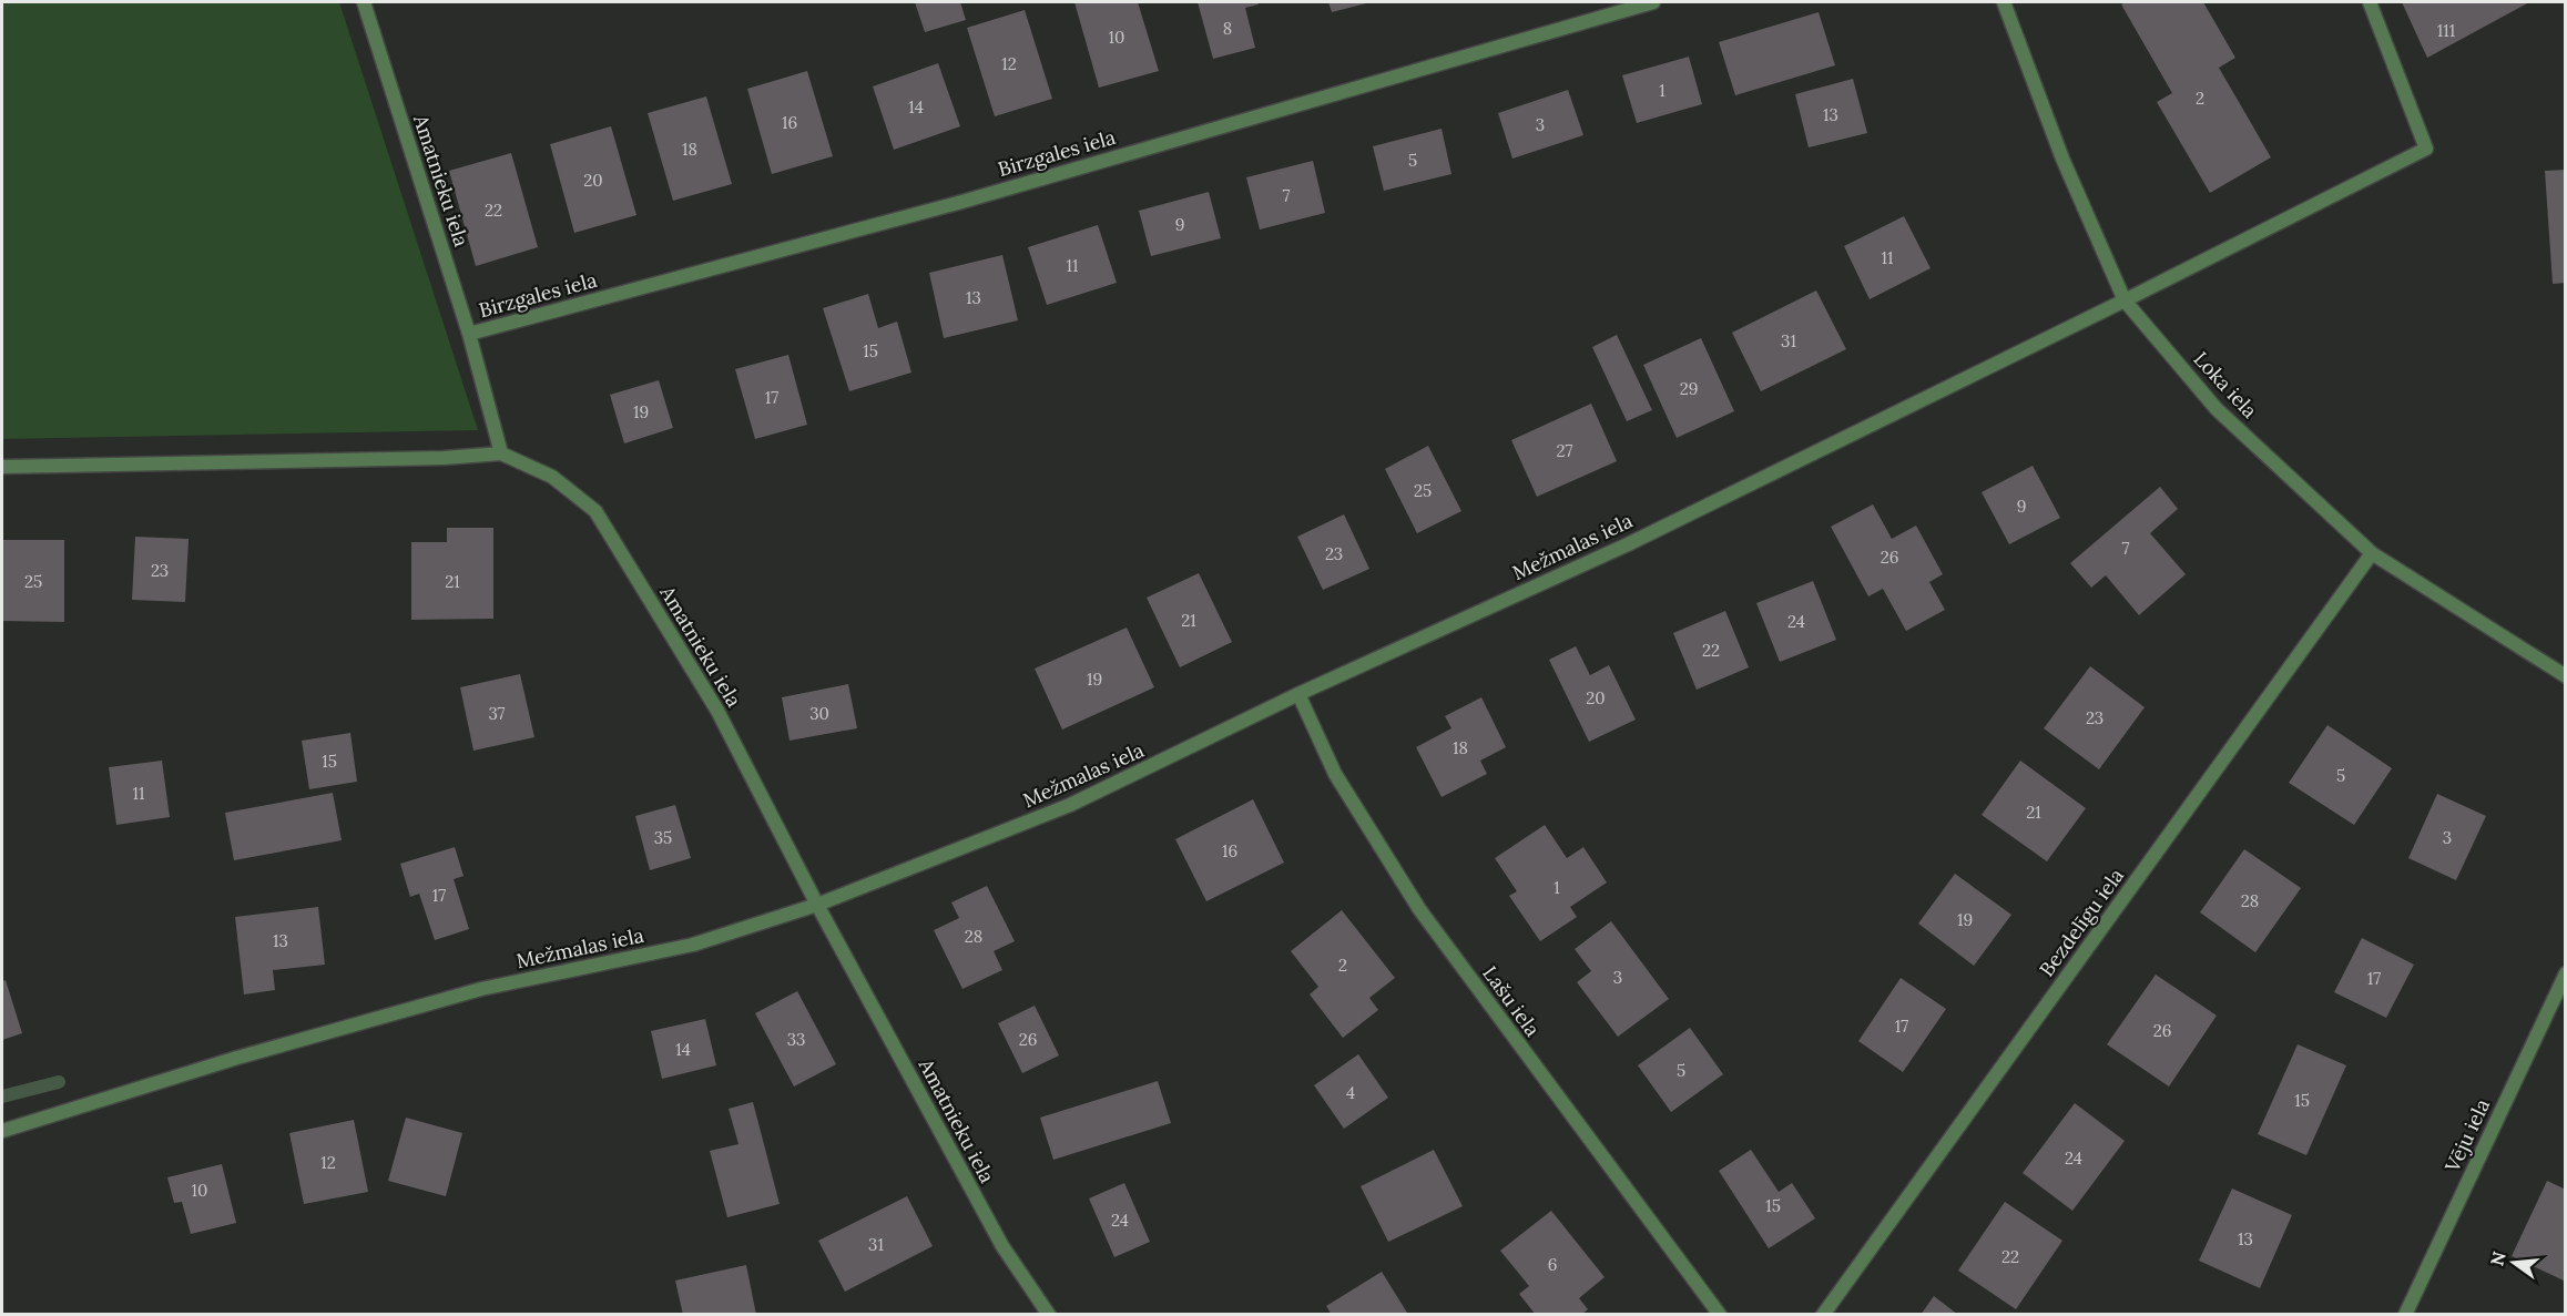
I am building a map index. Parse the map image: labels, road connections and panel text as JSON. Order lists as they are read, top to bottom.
{
  "streets": {
    "street": [
      "Birzgales iela",
      "Amatnieku iela",
      "Loka iela",
      "Mežmalas iela",
      "Bezdelīgu iela",
      "Lašu iela",
      "Vēju iela"
    ]
  },
  "crossings": [
    ["Birzgales iela", "Amatnieku iela"],
    ["Amatnieku iela", "Mežmalas iela"],
    ["Loka iela", "Mežmalas iela"],
    ["Loka iela", "Bezdelīgu iela"],
    ["Mežmalas iela", "Lašu iela"]
  ],
  "house_numbers": [
    "8",
    "111",
    "10",
    "12",
    "1",
    "2",
    "14",
    "13",
    "16",
    "3",
    "18",
    "5",
    "20",
    "7",
    "22",
    "9",
    "11",
    "11",
    "13",
    "31",
    "15",
    "29",
    "17",
    "19",
    "27",
    "25",
    "9",
    "7",
    "23",
    "26",
    "23",
    "25",
    "21",
    "21",
    "24",
    "22",
    "19",
    "20",
    "37",
    "30",
    "23",
    "18",
    "15",
    "5",
    "11",
    "21",
    "35",
    "3",
    "16",
    "1",
    "17",
    "28",
    "19",
    "28",
    "13",
    "2",
    "3",
    "17",
    "17",
    "26",
    "33",
    "26",
    "14",
    "5",
    "4",
    "15",
    "24",
    "12",
    "10",
    "15",
    "24",
    "13",
    "31",
    "22",
    "6"
  ],
  "north": "left"
}
